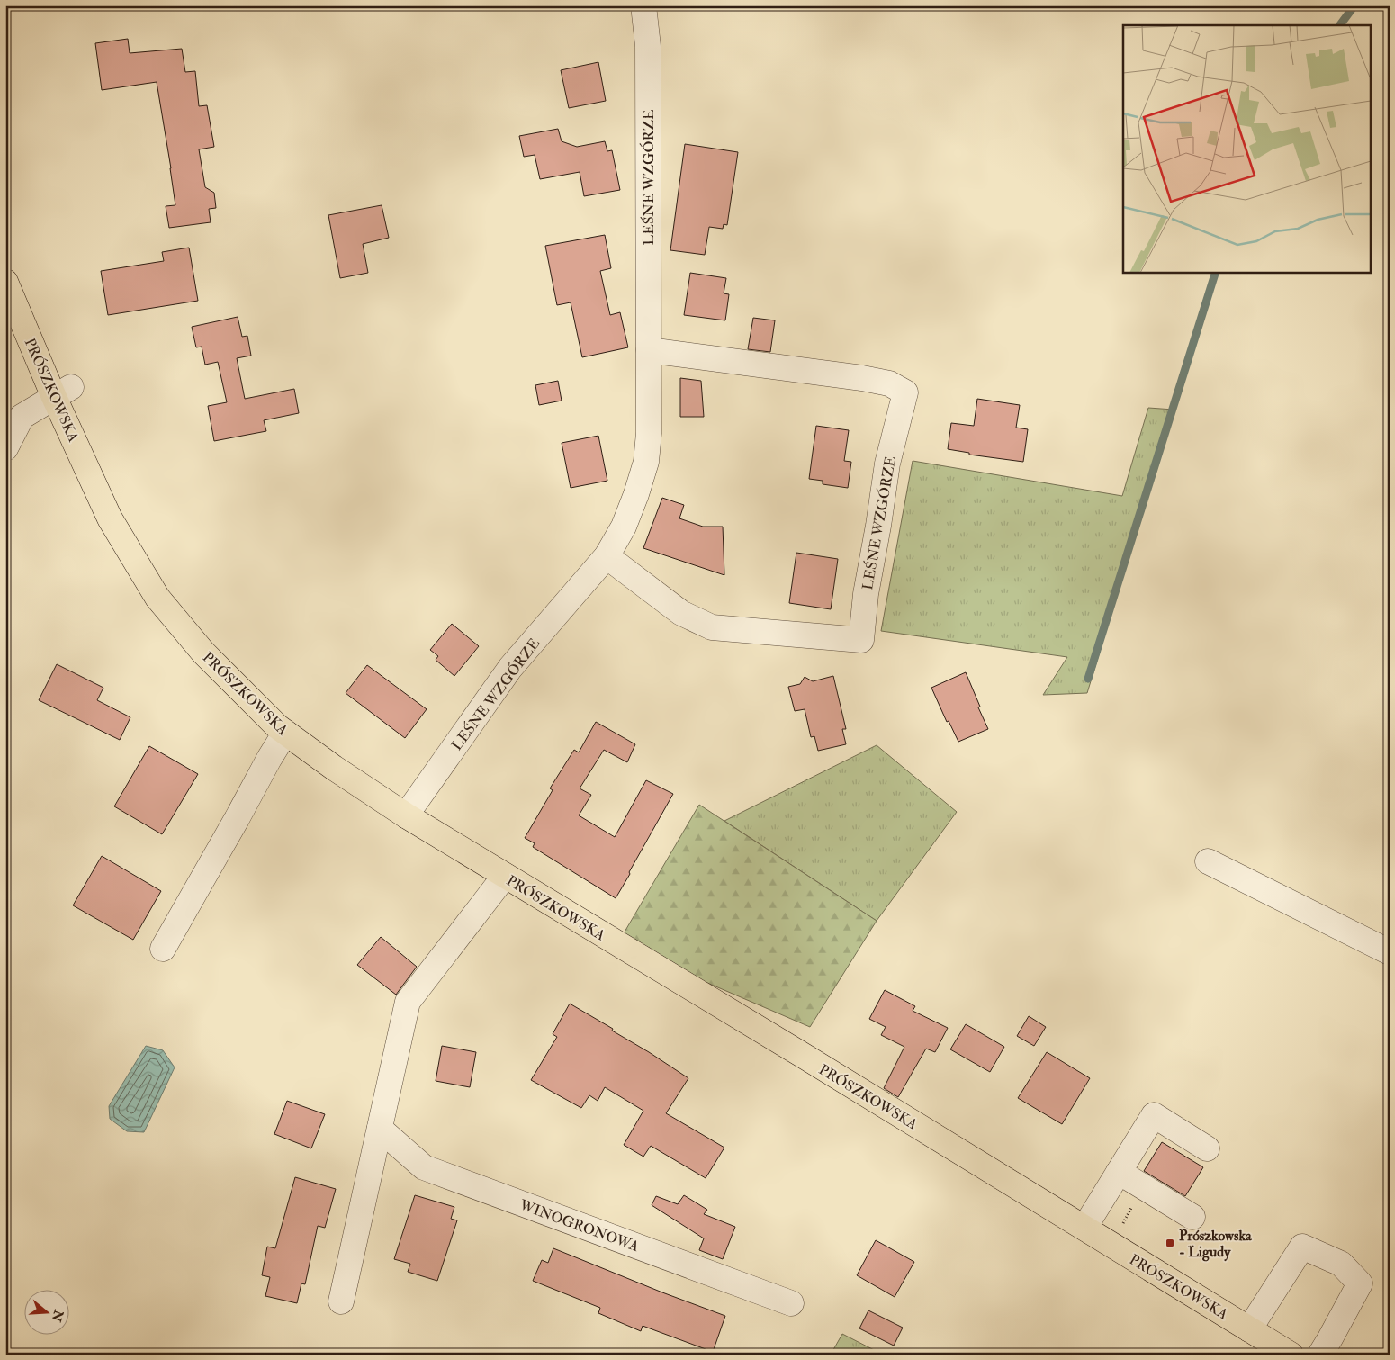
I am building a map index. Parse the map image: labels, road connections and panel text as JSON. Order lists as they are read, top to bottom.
{
  "streets": {
    "main road": ["PRÓSZKOWSKA"],
    "street": ["LEŚNE WZGÓRZE", "WINOGRONOWA"]
  },
  "crossings": [
    ["LEŚNE WZGÓRZE", "PRÓSZKOWSKA"]
  ],
  "places": {
    "transit": ["Prószkowska - Ligudy"]
  },
  "north": "right"
}
